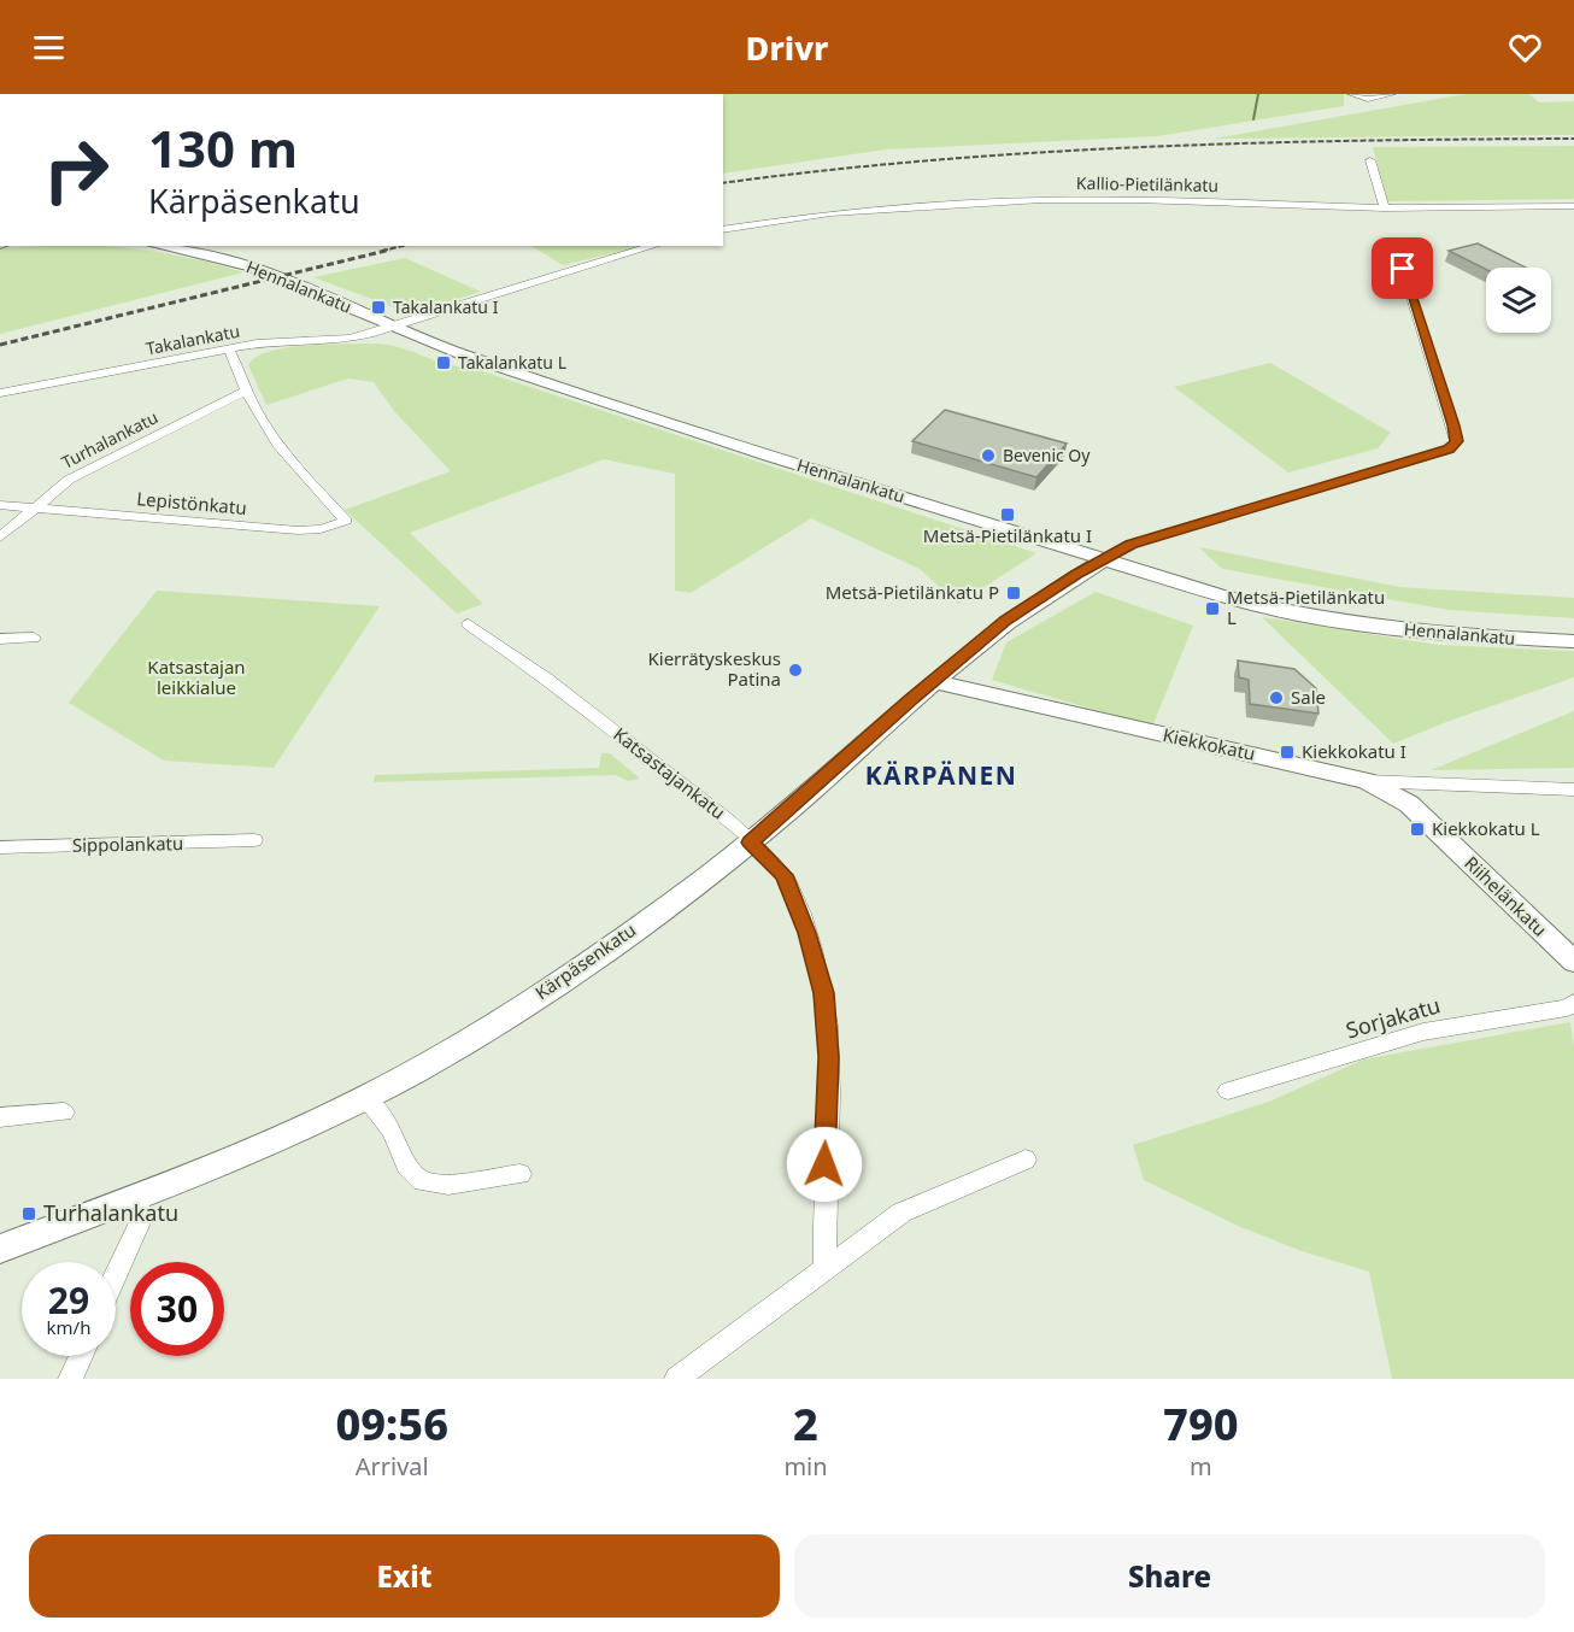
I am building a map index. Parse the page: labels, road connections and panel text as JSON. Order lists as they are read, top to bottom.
{
  "streets": {
    "street": [
      "Kallio-Pietilänkatu",
      "Hennalankatu",
      "Takalankatu",
      "Turhalankatu",
      "Lepistönkatu",
      "Kiekkokatu",
      "Katsastajankatu",
      "Sippolankatu",
      "Riihelänkatu",
      "Kärpäsenkatu",
      "Sorjakatu"
    ]
  },
  "crossings": [
    ["Hennalankatu", "Takalankatu"],
    ["Hennalankatu", "Kärpäsenkatu"],
    ["Turhalankatu", "Lepistönkatu"],
    ["Kiekkokatu", "Riihelänkatu"],
    ["Kiekkokatu", "Kärpäsenkatu"],
    ["Katsastajankatu", "Kärpäsenkatu"]
  ],
  "districts": ["KÄRPÄNEN"],
  "parks": ["Katsastajan leikkialue"],
  "places": {
    "transit": [
      "Takalankatu I",
      "Takalankatu L",
      "Metsä-Pietilänkatu I",
      "Metsä-Pietilänkatu P",
      "Metsä-Pietilänkatu L",
      "Kiekkokatu I",
      "Kiekkokatu L",
      "Turhalankatu"
    ],
    "other": ["Bevenic Oy", "Kierrätyskeskus Patina", "Sale"]
  },
  "page": {
    "header": "Drivr",
    "turn": ["130 m", "Kärpäsenkatu"],
    "speed": "29 km/h",
    "limit": "30",
    "eta": [
      "09:56",
      "Arrival",
      "2",
      "min",
      "790",
      "m"
    ],
    "buttons": ["Exit", "Share"]
  }
}
